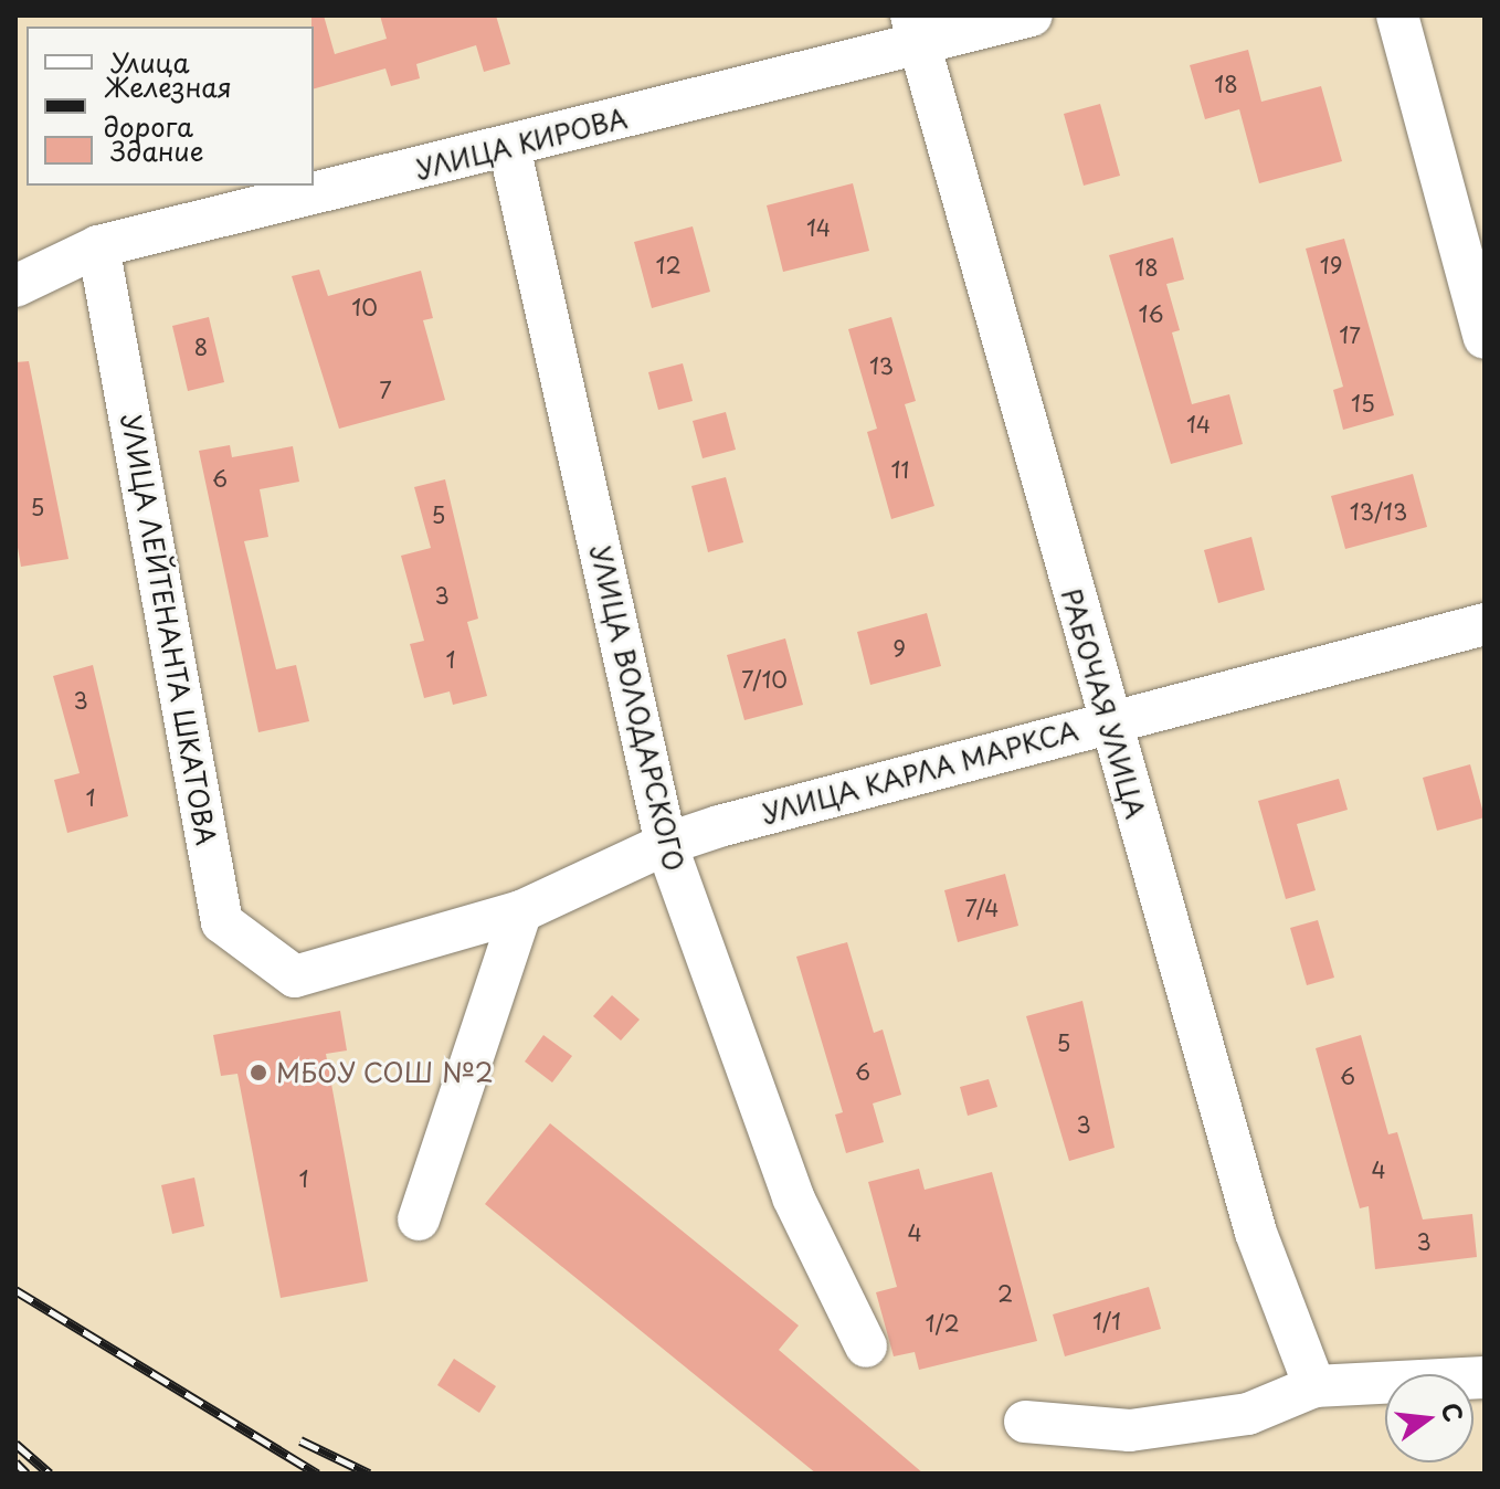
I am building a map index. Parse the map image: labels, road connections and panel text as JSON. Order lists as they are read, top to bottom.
{
  "streets": {
    "street": [
      "УЛИЦА КИРОВА",
      "УЛИЦА ЛЕЙТЕНАНТА ШКАТОВА",
      "РАБОЧАЯ УЛИЦА",
      "УЛИЦА ВОЛОДАРСКОГО",
      "УЛИЦА КАРЛА МАРКСА"
    ]
  },
  "crossings": [
    ["УЛИЦА КИРОВА", "УЛИЦА ЛЕЙТЕНАНТА ШКАТОВА"],
    ["УЛИЦА КИРОВА", "РАБОЧАЯ УЛИЦА"],
    ["УЛИЦА КИРОВА", "УЛИЦА ВОЛОДАРСКОГО"],
    ["УЛИЦА ЛЕЙТЕНАНТА ШКАТОВА", "УЛИЦА КАРЛА МАРКСА"],
    ["РАБОЧАЯ УЛИЦА", "УЛИЦА КАРЛА МАРКСА"],
    ["УЛИЦА ВОЛОДАРСКОГО", "УЛИЦА КАРЛА МАРКСА"]
  ],
  "places": ["МБОУ СОШ №2"],
  "house_numbers": [
    "18",
    "14",
    "12",
    "19",
    "18",
    "10",
    "16",
    "17",
    "8",
    "13",
    "7",
    "15",
    "14",
    "11",
    "6",
    "5",
    "13/13",
    "5",
    "3",
    "9",
    "1",
    "7/10",
    "3",
    "1",
    "7/4",
    "5",
    "6",
    "6",
    "3",
    "4",
    "1",
    "4",
    "3",
    "2",
    "1/1",
    "1/2"
  ],
  "legend": ["Улица", "Железная дорога", "Здание"],
  "north": "right"
}
